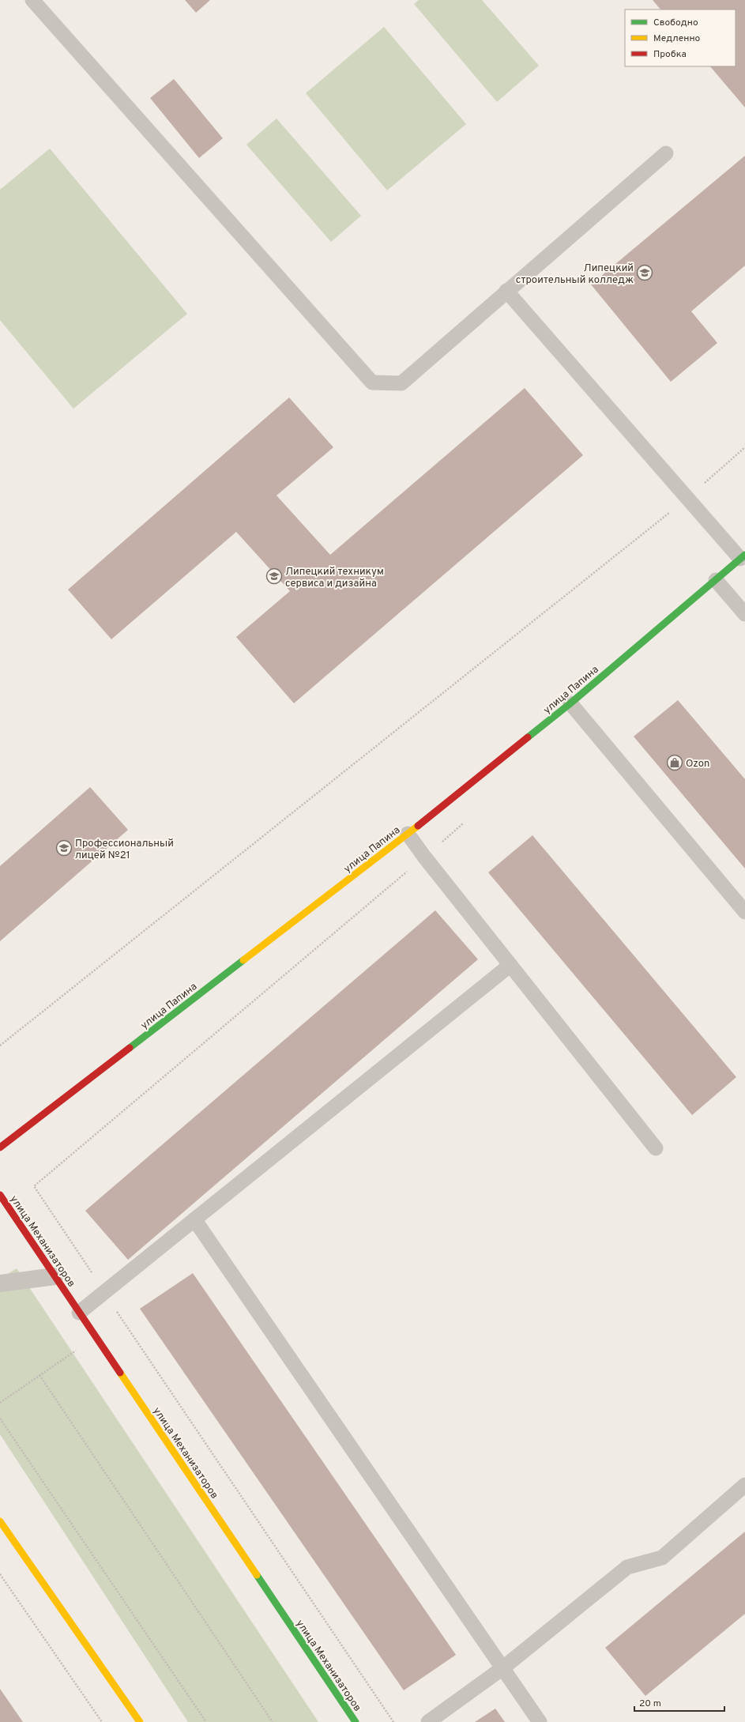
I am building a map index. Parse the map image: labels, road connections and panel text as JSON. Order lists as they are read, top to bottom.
{
  "streets": {
    "street": ["улица Папина", "улица Механизаторов"]
  },
  "places": {
    "school or university": ["Липецкий строительный колледж", "Липецкий техникум сервиса и дизайна", "Профессиональный лицей №21"],
    "shop": ["Ozon"]
  },
  "legend": ["Свободно", "Медленно", "Пробка"],
  "scale_bar": "20 m"
}
